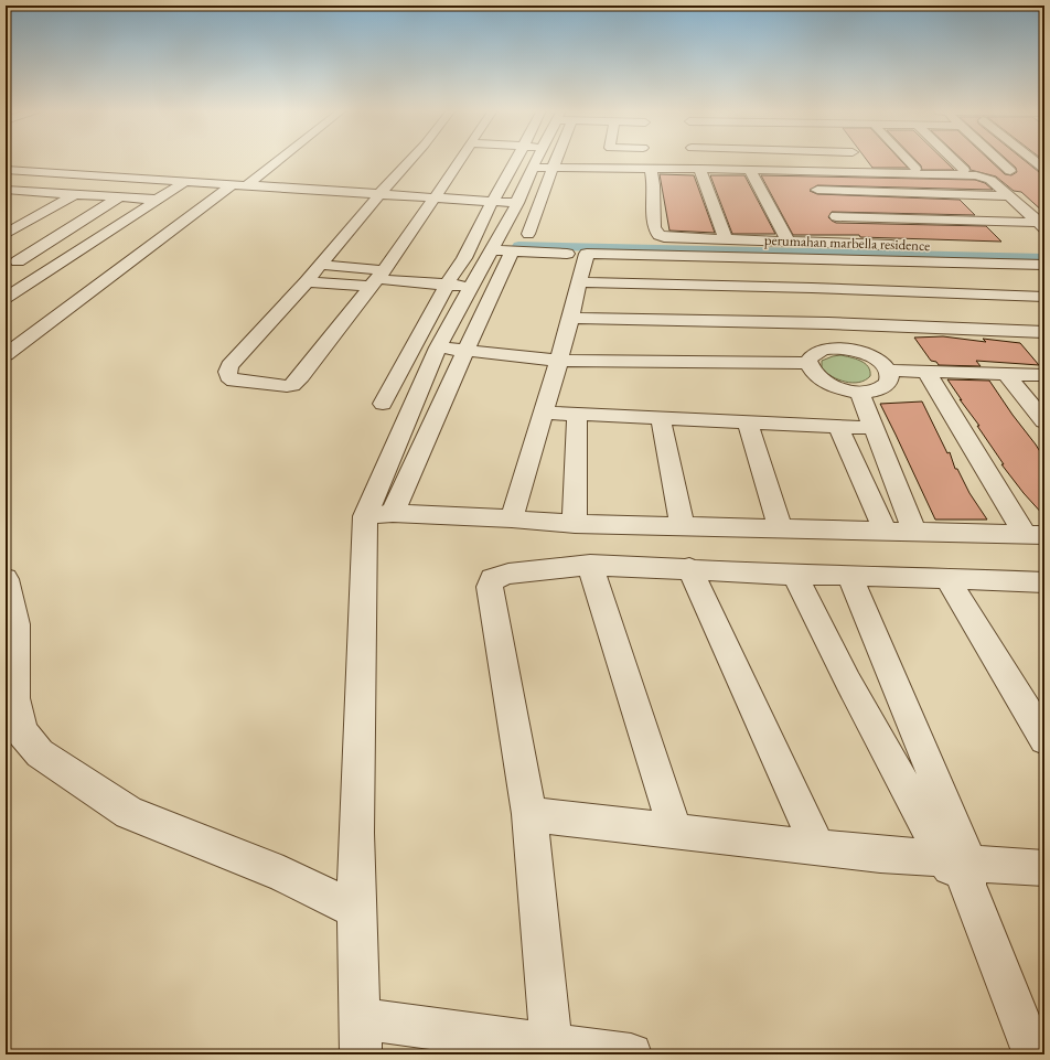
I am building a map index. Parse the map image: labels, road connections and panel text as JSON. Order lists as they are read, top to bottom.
{
  "streets": {
    "street": ["perumahan marbella residence"]
  }
}
